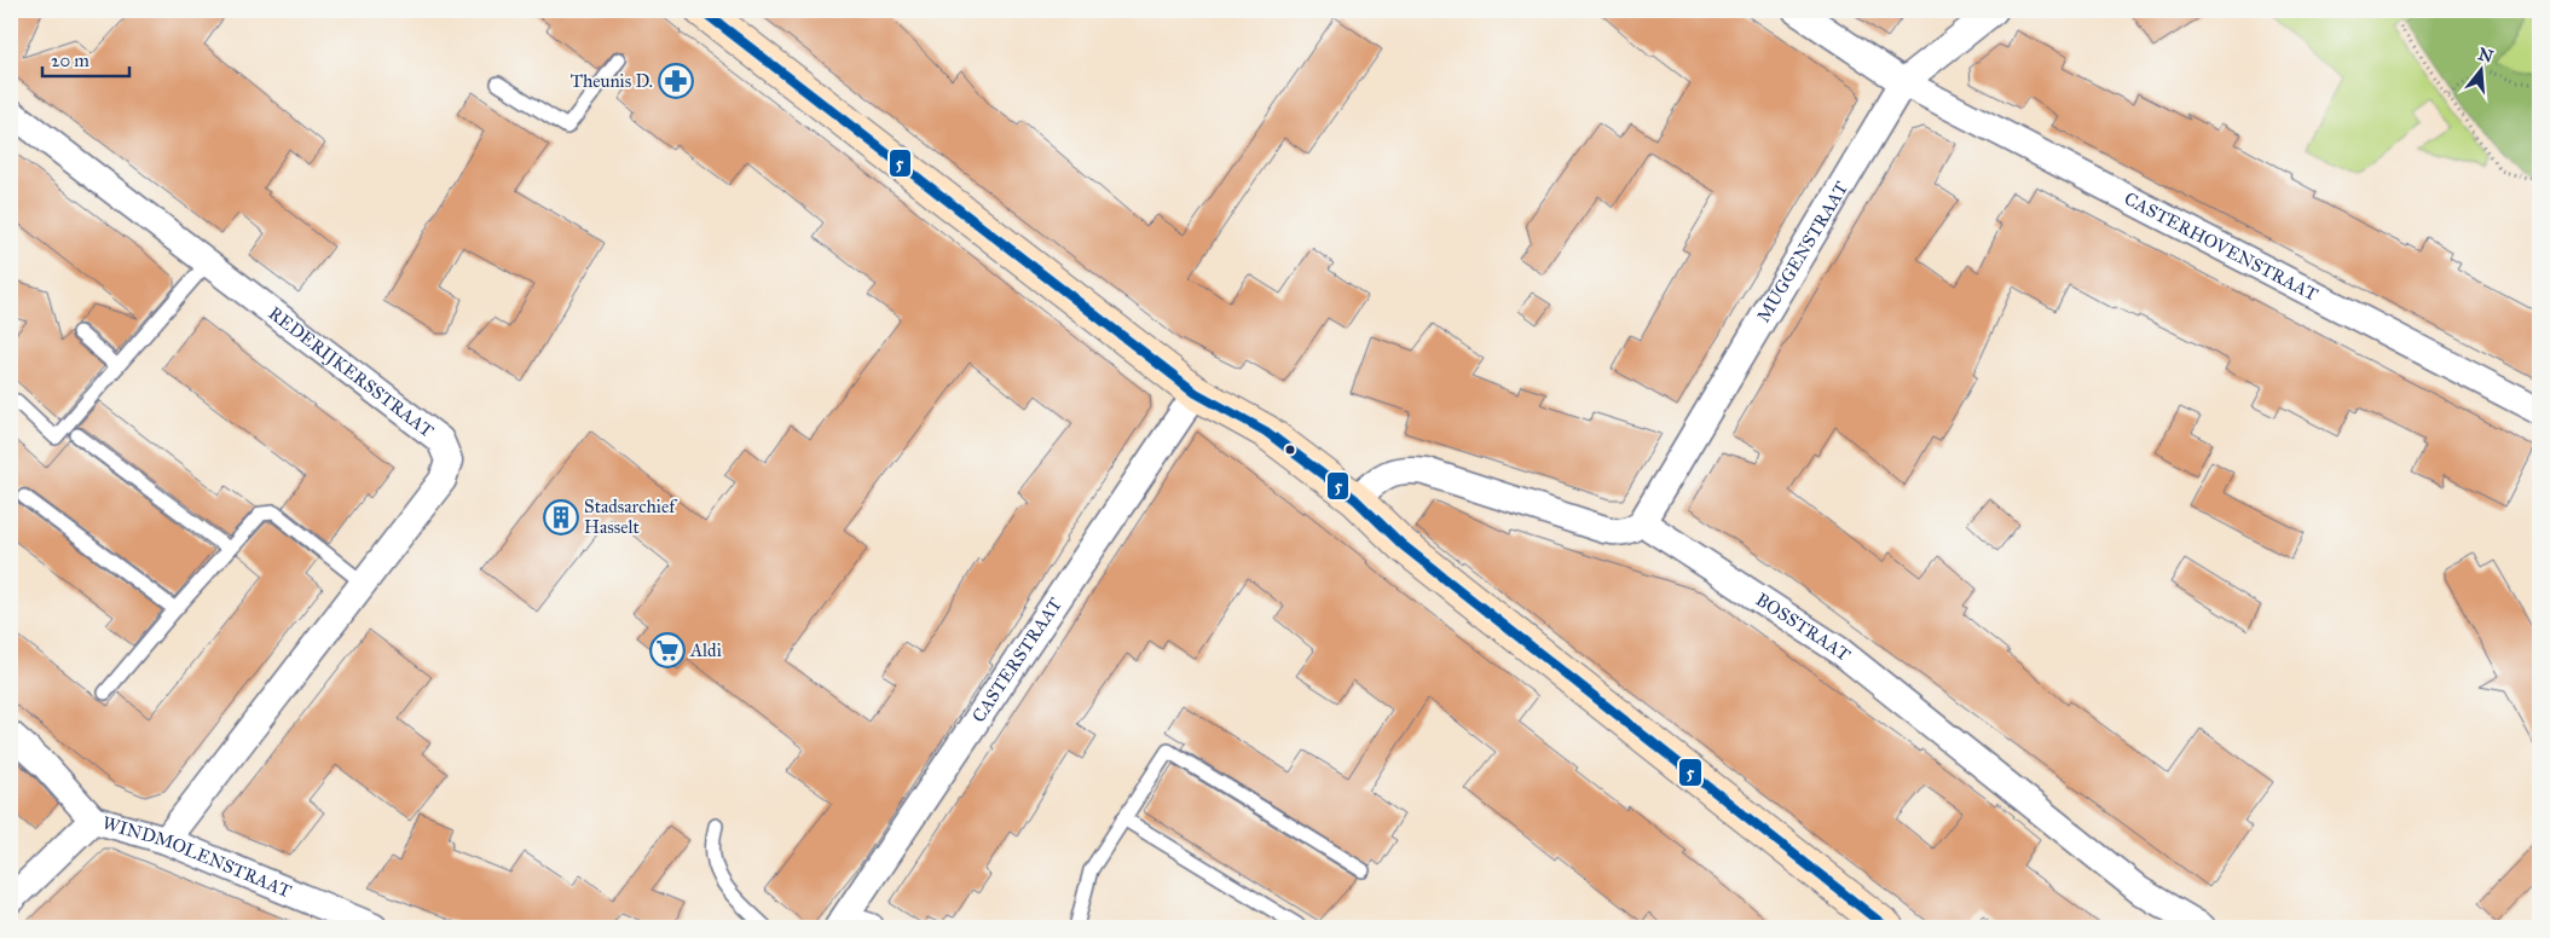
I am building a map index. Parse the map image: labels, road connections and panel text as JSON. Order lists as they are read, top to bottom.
{
  "streets": {
    "street": [
      "CASTERHOVENSTRAAT",
      "MUGGENSTRAAT",
      "REDERIJKERSSTRAAT",
      "BOSSTRAAT",
      "CASTERSTRAAT",
      "WINDMOLENSTRAAT"
    ]
  },
  "crossings": [
    ["CASTERHOVENSTRAAT", "MUGGENSTRAAT"],
    ["MUGGENSTRAAT", "BOSSTRAAT"],
    ["REDERIJKERSSTRAAT", "WINDMOLENSTRAAT"]
  ],
  "places": {
    "pharmacy": ["Theunis D."],
    "building": ["Stadsarchief Hasselt"],
    "supermarket": ["Aldi"]
  },
  "lines": ["transit line 5"],
  "scale_bar": "20 m",
  "north": "top"
}
